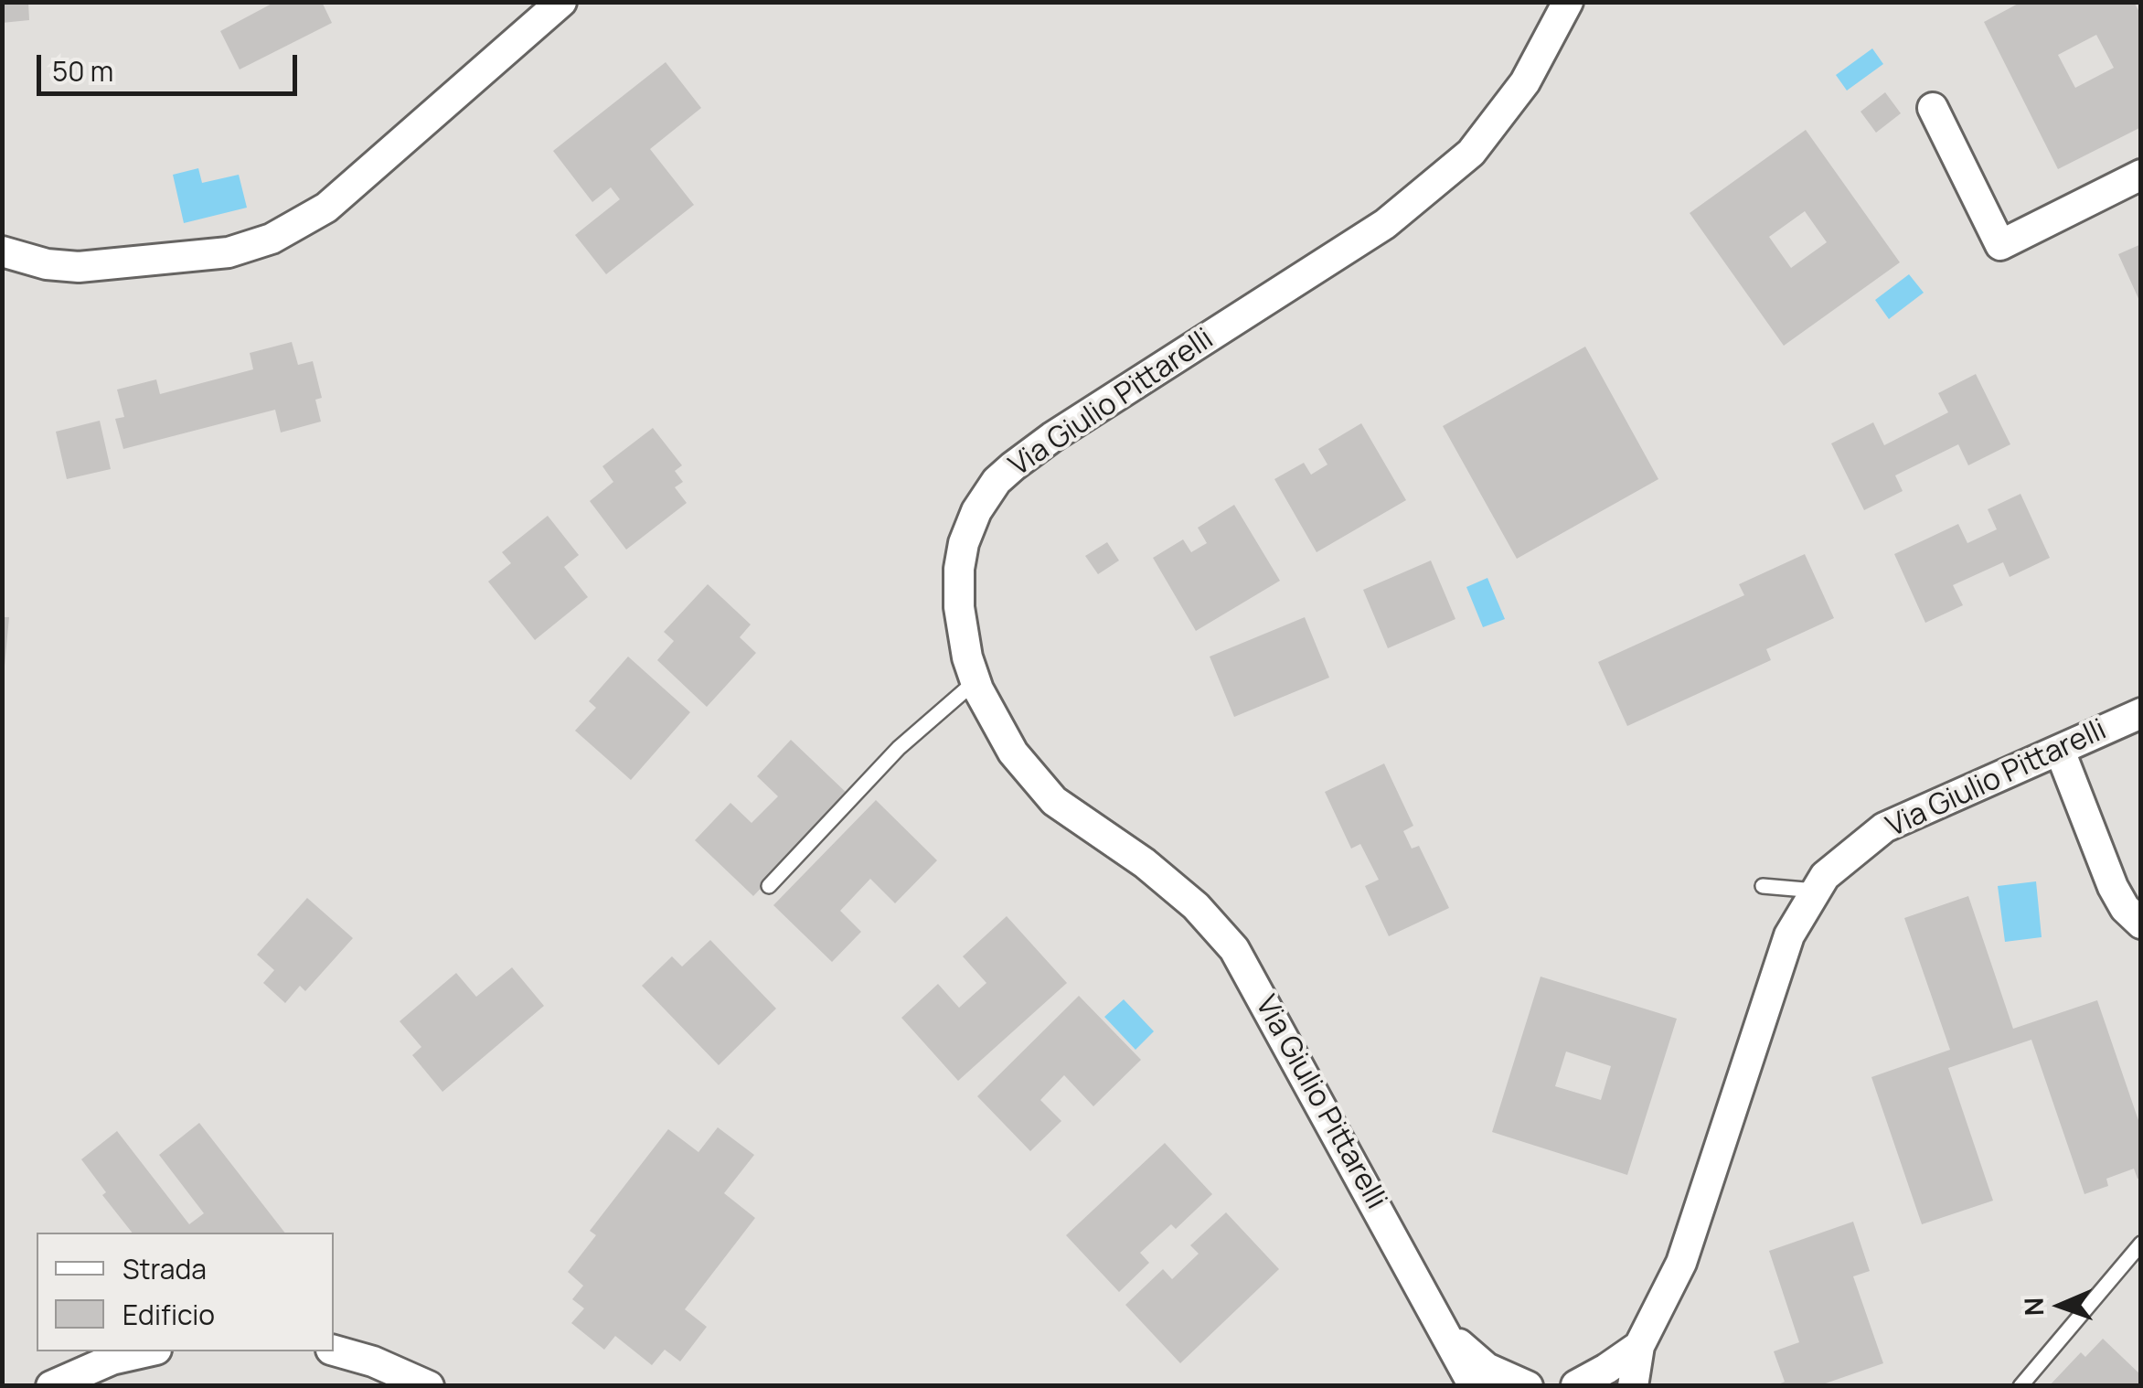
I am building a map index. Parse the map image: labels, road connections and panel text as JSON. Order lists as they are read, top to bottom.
{
  "streets": {
    "street": ["Via Giulio Pittarelli"]
  },
  "legend": ["Strada", "Edificio"],
  "scale_bar": "50 m",
  "north": "left"
}
